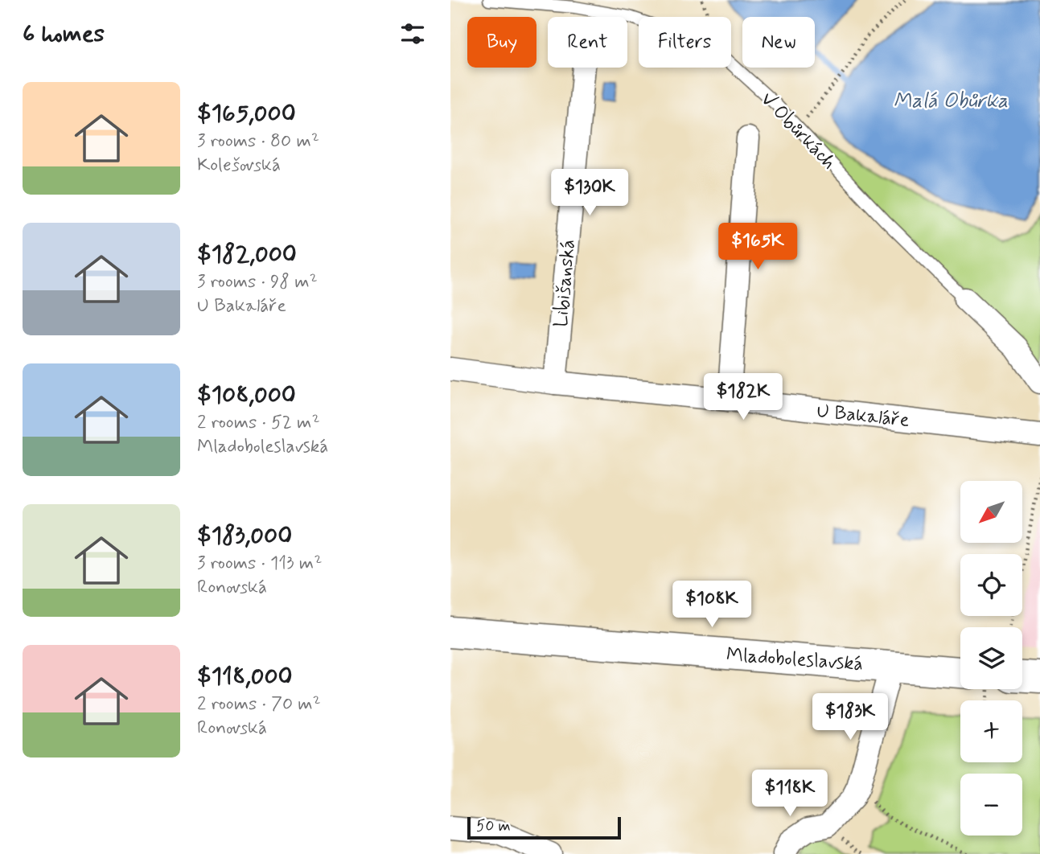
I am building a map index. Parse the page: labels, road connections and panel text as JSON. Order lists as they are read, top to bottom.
{
  "streets": {
    "main road": ["Mladoboleslavská"],
    "street": ["V Obůrkách", "Libišanská", "U Bakaláře"]
  },
  "crossings": [
    ["Libišanská", "U Bakaláře"]
  ],
  "water": ["Malá Obůrka"],
  "scale_bar": "50 m",
  "north": "bottom left",
  "page": {
    "heading": "6 homes",
    "chip": [
      "Buy",
      "Rent",
      "Filters",
      "New"
    ],
    "list": [
      {
        "name": "$165,000",
        "note": "3 rooms · 80 m² · Kolešovská"
      },
      {
        "name": "$182,000",
        "note": "3 rooms · 98 m² · U Bakaláře"
      },
      {
        "name": "$108,000",
        "note": "2 rooms · 52 m² · Mladoboleslavská"
      },
      {
        "name": "$183,000",
        "note": "3 rooms · 113 m² · Ronovská"
      },
      {
        "name": "$118,000",
        "note": "2 rooms · 70 m² · Ronovská"
      }
    ],
    "price": [
      "$130K",
      "$165K",
      "$182K",
      "$108K",
      "$183K",
      "$118K"
    ],
    "map_buttons": ["+", "−"],
    "scale": "50 m"
  }
}
